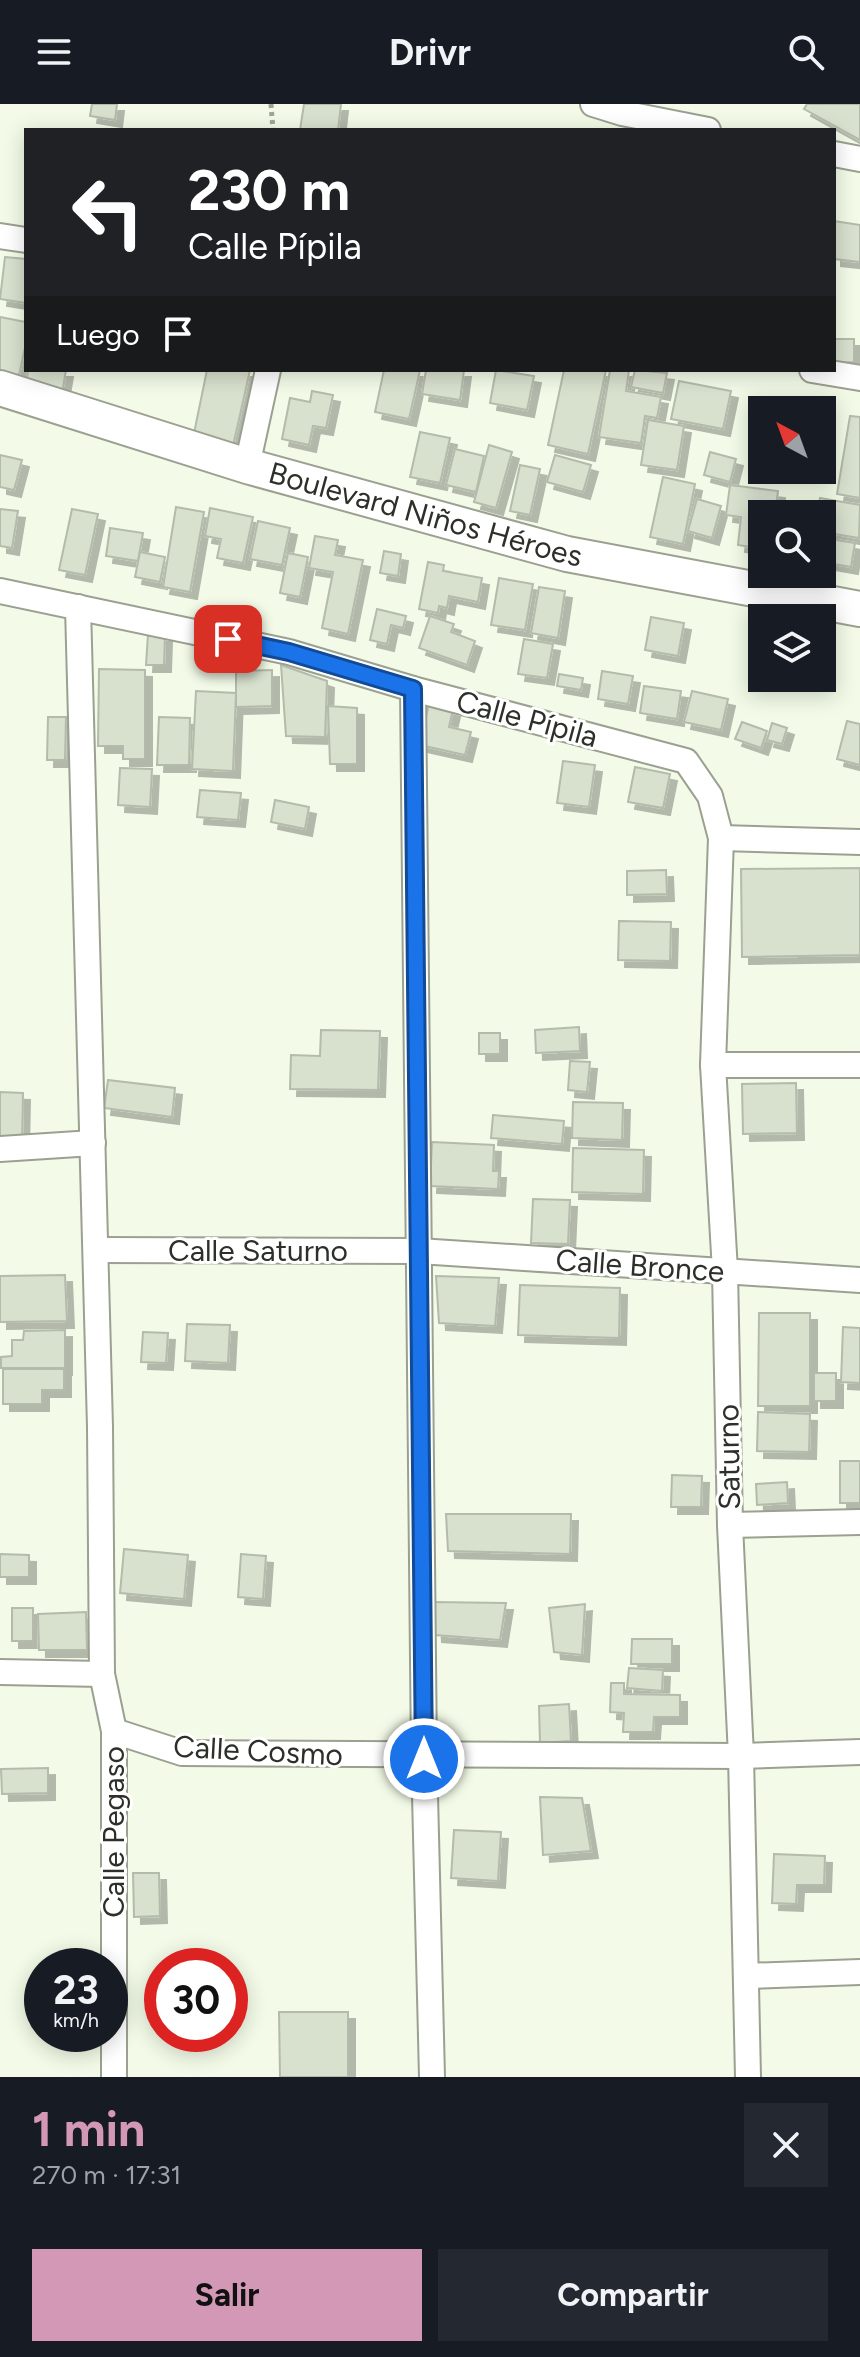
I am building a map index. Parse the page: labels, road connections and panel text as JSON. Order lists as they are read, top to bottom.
{
  "streets": {
    "street": [
      "Boulevard Niños Héroes",
      "Calle Pípila",
      "Calle Saturno",
      "Calle Bronce",
      "Saturno",
      "Calle Cosmo",
      "Calle Pegaso"
    ]
  },
  "crossings": [
    ["Calle Pípila", "Saturno"],
    ["Calle Pípila", "Calle Pegaso"],
    ["Calle Saturno", "Calle Bronce"],
    ["Calle Saturno", "Calle Pegaso"],
    ["Calle Bronce", "Saturno"],
    ["Saturno", "Calle Cosmo"],
    ["Calle Cosmo", "Calle Pegaso"]
  ],
  "north": "top left",
  "page": {
    "header": "Drivr",
    "turn": ["230 m", "Calle Pípila"],
    "then": "Luego",
    "speed": "23 km/h",
    "limit": "30",
    "heading": ["1 min", "270 m · 17:31"],
    "buttons": ["Salir", "Compartir"]
  }
}
